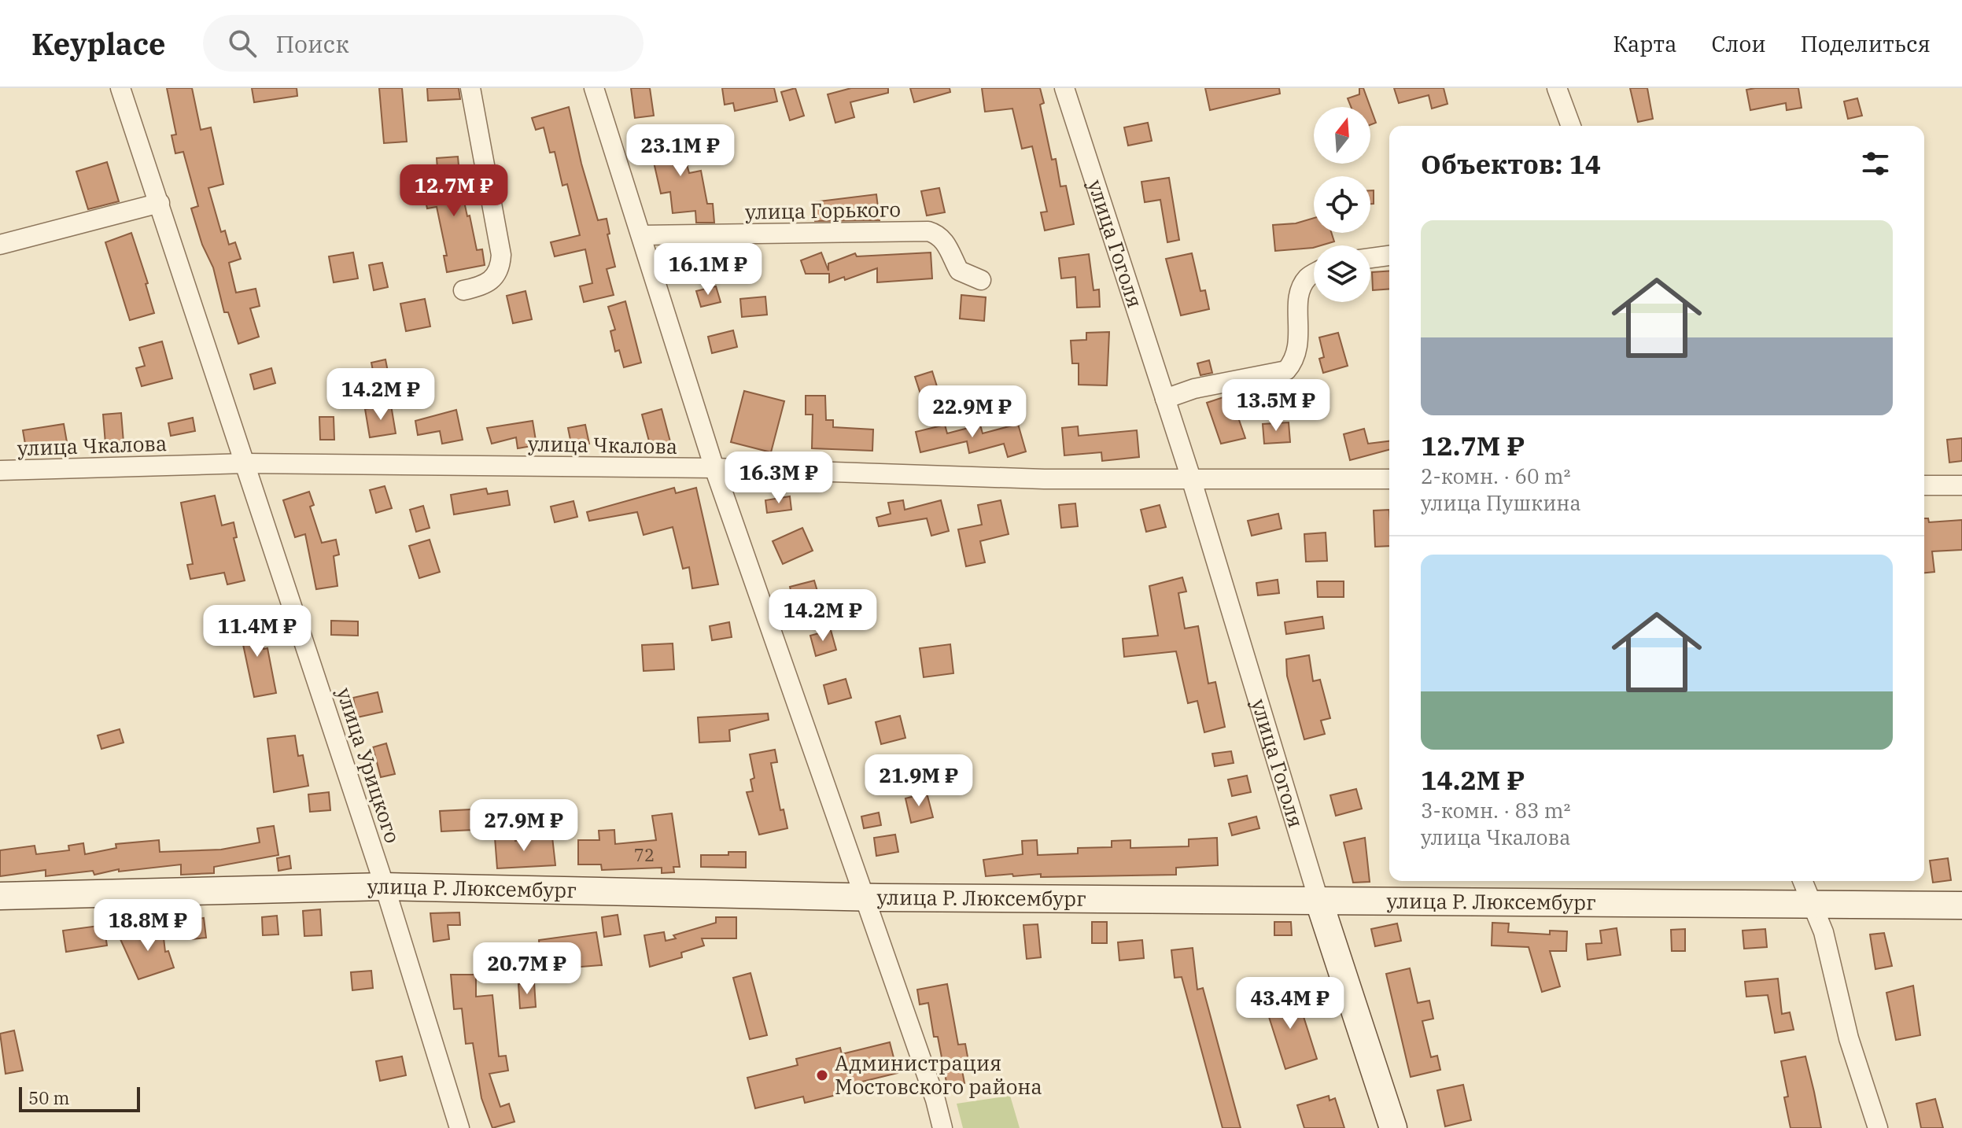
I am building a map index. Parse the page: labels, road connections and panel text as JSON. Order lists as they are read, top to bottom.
{
  "streets": {
    "street": [
      "улица Горького",
      "улица Гоголя",
      "улица Чкалова",
      "улица Урицкого",
      "улица Р. Люксембург"
    ]
  },
  "crossings": [
    ["улица Гоголя", "улица Чкалова"],
    ["улица Гоголя", "улица Р. Люксембург"],
    ["улица Чкалова", "улица Урицкого"],
    ["улица Урицкого", "улица Р. Люксембург"]
  ],
  "places": ["Администрация Мостовского района"],
  "house_numbers": ["72"],
  "scale_bar": "50 m",
  "north": "top",
  "page": {
    "header": "Keyplace",
    "search": "Поиск",
    "nav": ["Карта", "Слои", "Поделиться"],
    "price": [
      "23.1M ₽",
      "12.7M ₽",
      "16.1M ₽",
      "14.2M ₽",
      "13.5M ₽",
      "22.9M ₽",
      "16.3M ₽",
      "14.2M ₽",
      "11.4M ₽",
      "21.9M ₽",
      "27.9M ₽",
      "18.8M ₽",
      "20.7M ₽",
      "43.4M ₽"
    ],
    "heading": "Объектов: 14",
    "list": [
      {
        "name": "12.7M ₽",
        "note": "2-комн. · 60 m² · улица Пушкина"
      },
      {
        "name": "14.2M ₽",
        "note": "3-комн. · 83 m² · улица Чкалова"
      }
    ],
    "scale": "50 m"
  }
}
